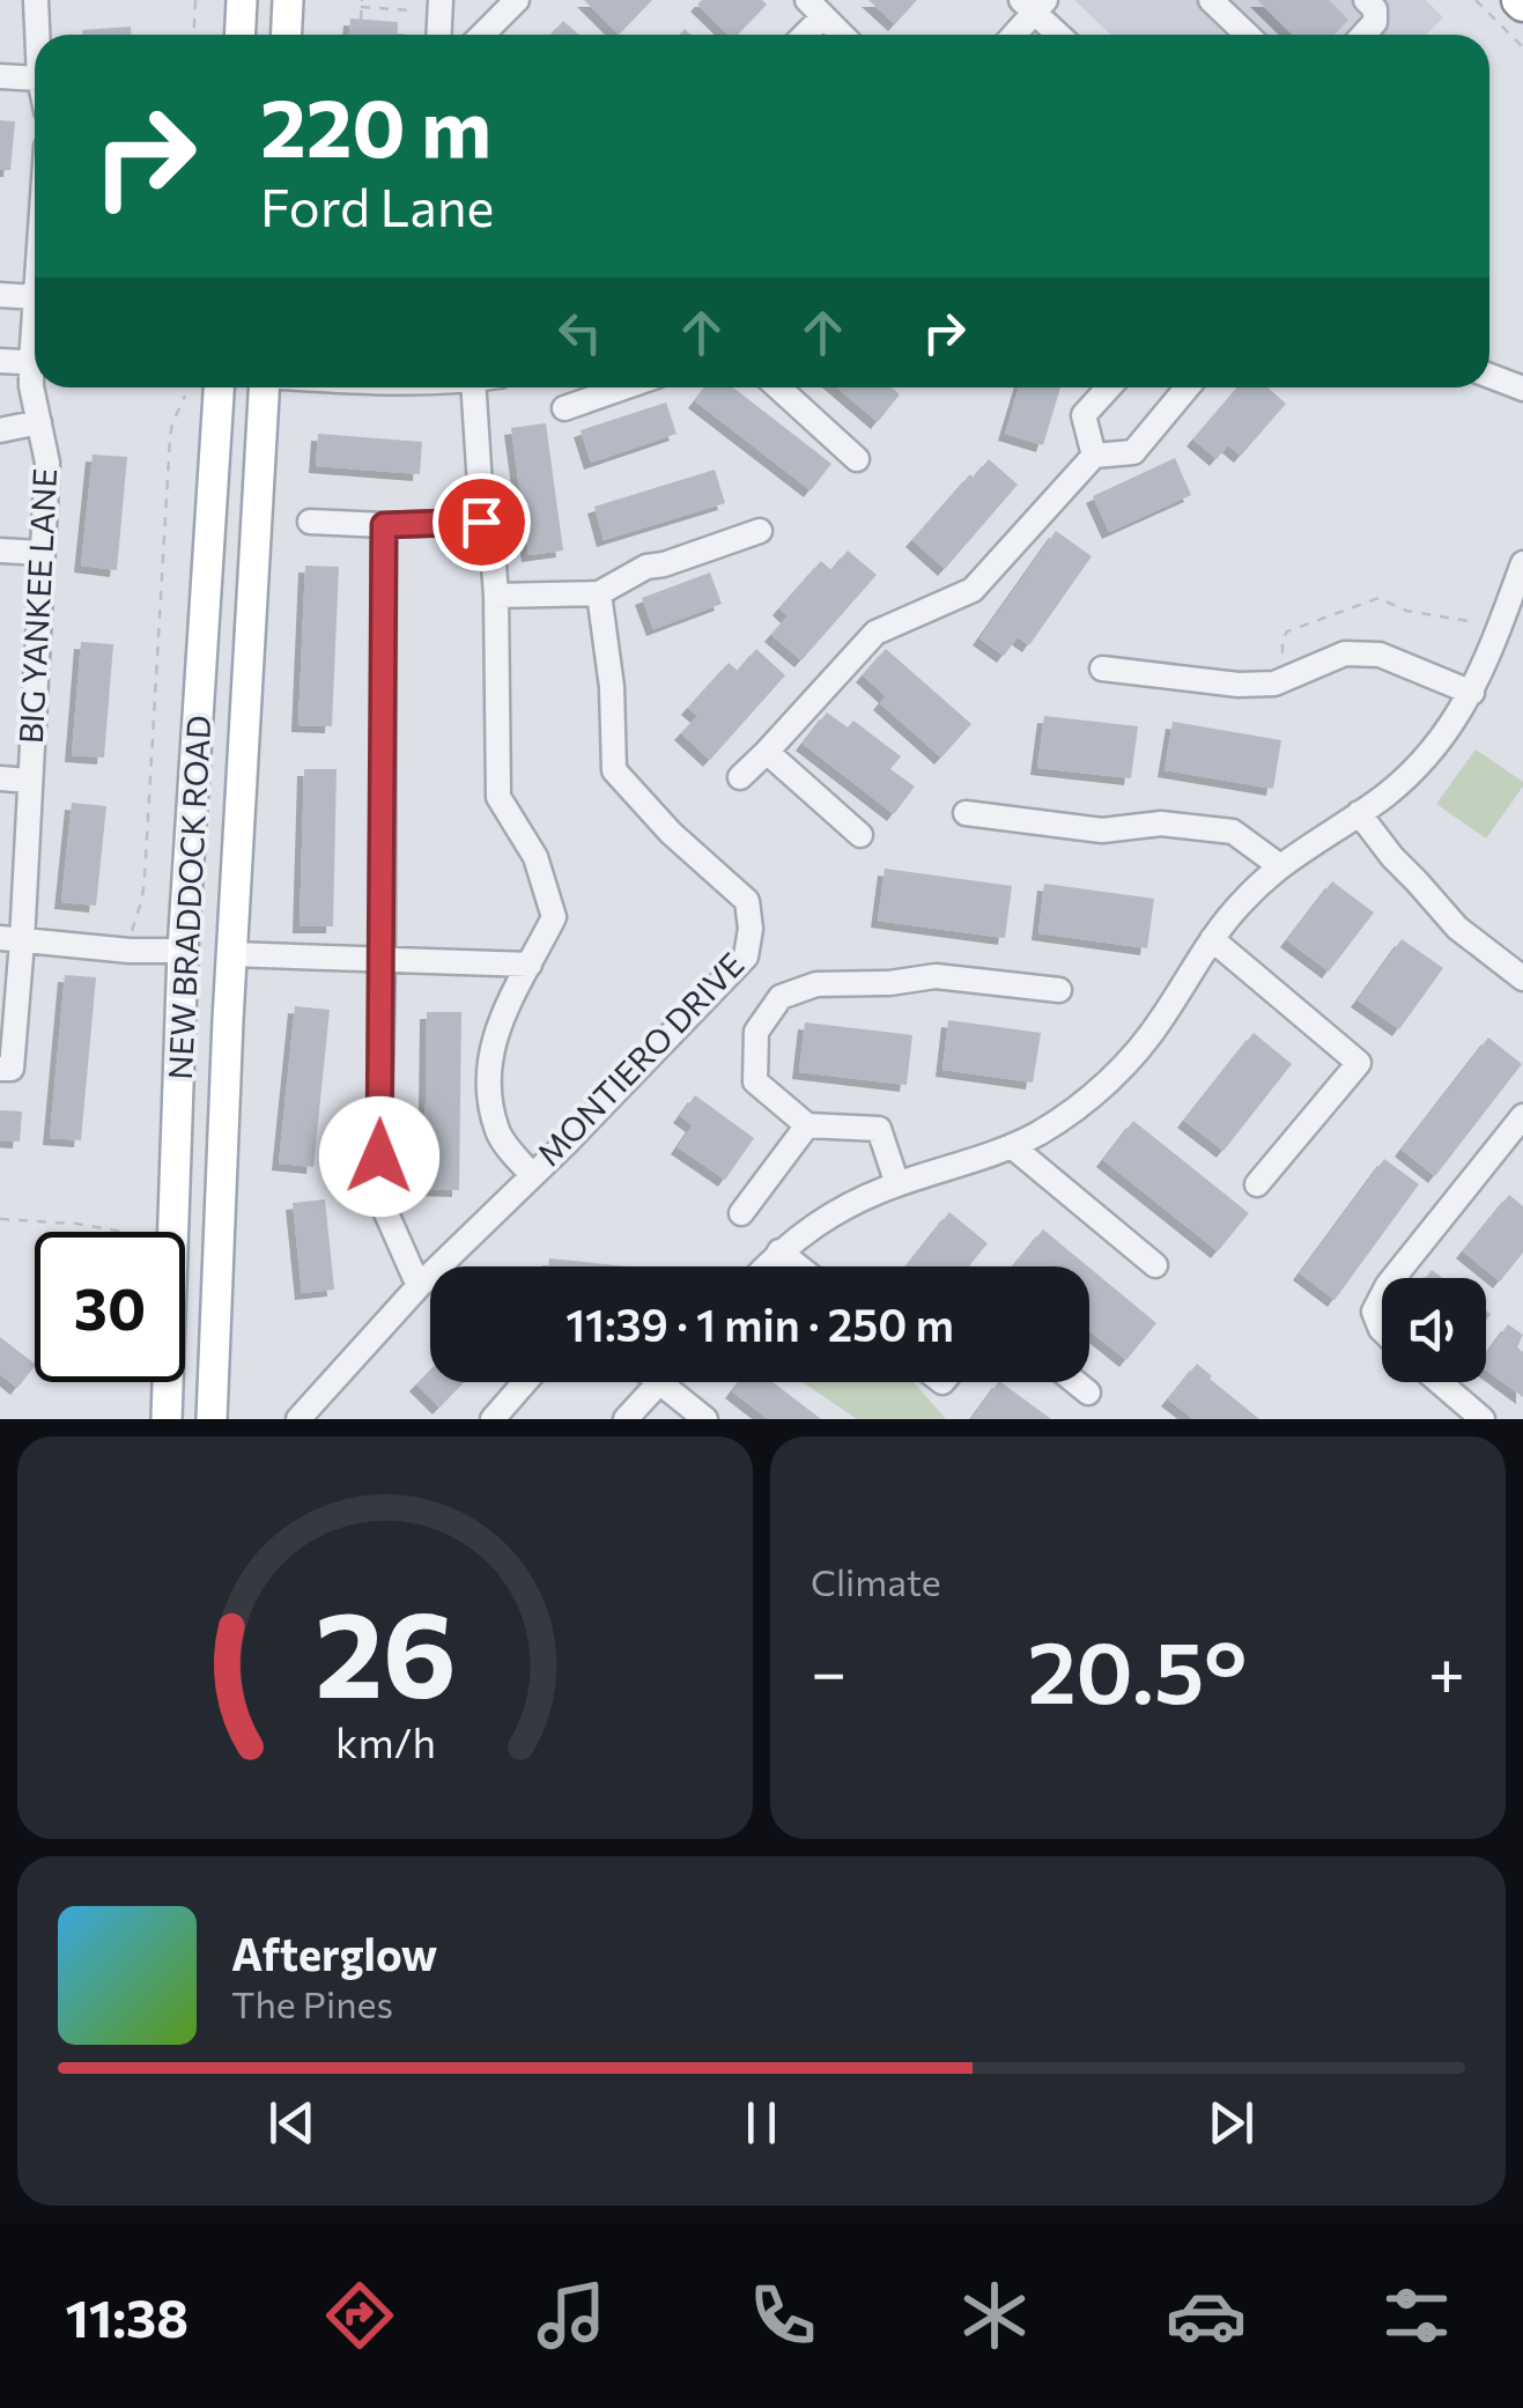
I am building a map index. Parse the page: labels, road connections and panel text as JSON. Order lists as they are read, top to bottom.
{
  "streets": {
    "main road": ["NEW BRADDOCK ROAD"],
    "street": ["BIG YANKEE LANE", "MONTIERO DRIVE"]
  },
  "page": {
    "turn": ["220 m", "Ford Lane"],
    "limit": "30",
    "trip": "11:39 · 1 min · 250 m",
    "tile": "Climate",
    "heat": ["−", "20.5°", "+"],
    "song": ["Afterglow", "The Pines"],
    "tabs": "11:38",
    "gauge": ["26", "km/h"]
  }
}
